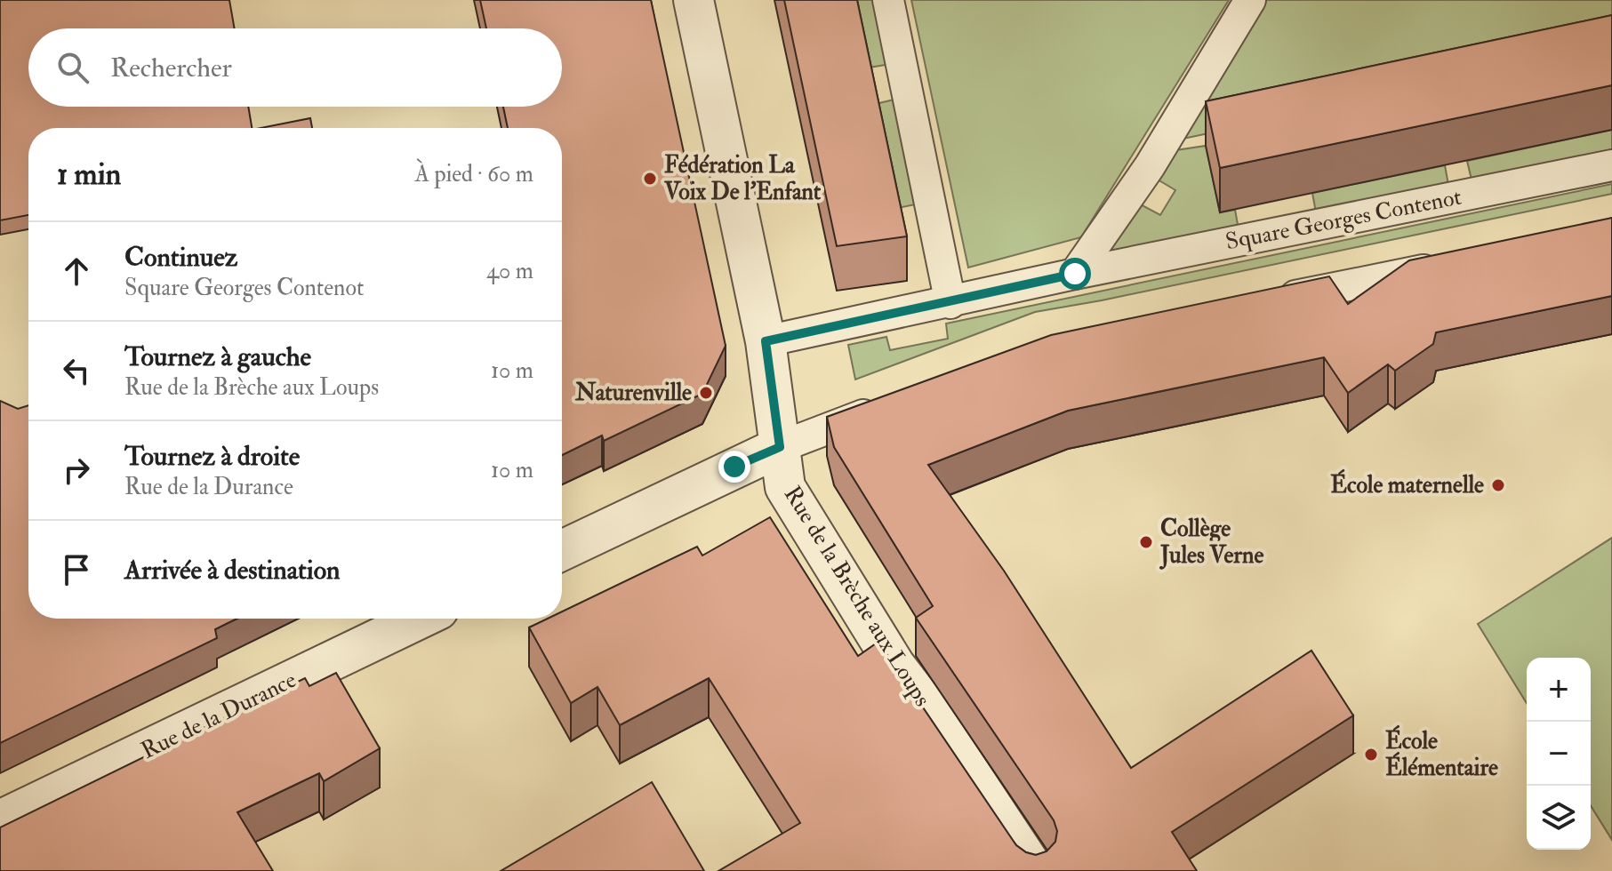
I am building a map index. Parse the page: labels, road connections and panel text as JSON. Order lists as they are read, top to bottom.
{
  "streets": {
    "street": ["Rue de la Brèche aux Loups", "Rue de la Durance"],
    "lane": ["Square Georges Contenot"]
  },
  "crossings": [
    ["Square Georges Contenot", "Rue de la Brèche aux Loups"]
  ],
  "places": [
    "Fédération La Voix De l'Enfant",
    "Naturenville",
    "École maternelle",
    "Collège Jules Verne",
    "École Élémentaire"
  ],
  "page": {
    "search": "Rechercher",
    "heading": ["1 min", "À pied · 60 m"],
    "list": [
      ["Continuez", "Square Georges Contenot", "40 m"],
      ["Tournez à gauche", "Rue de la Brèche aux Loups", "10 m"],
      ["Tournez à droite", "Rue de la Durance", "10 m"],
      "Arrivée à destination"
    ],
    "map_buttons": ["+", "−"]
  }
}
